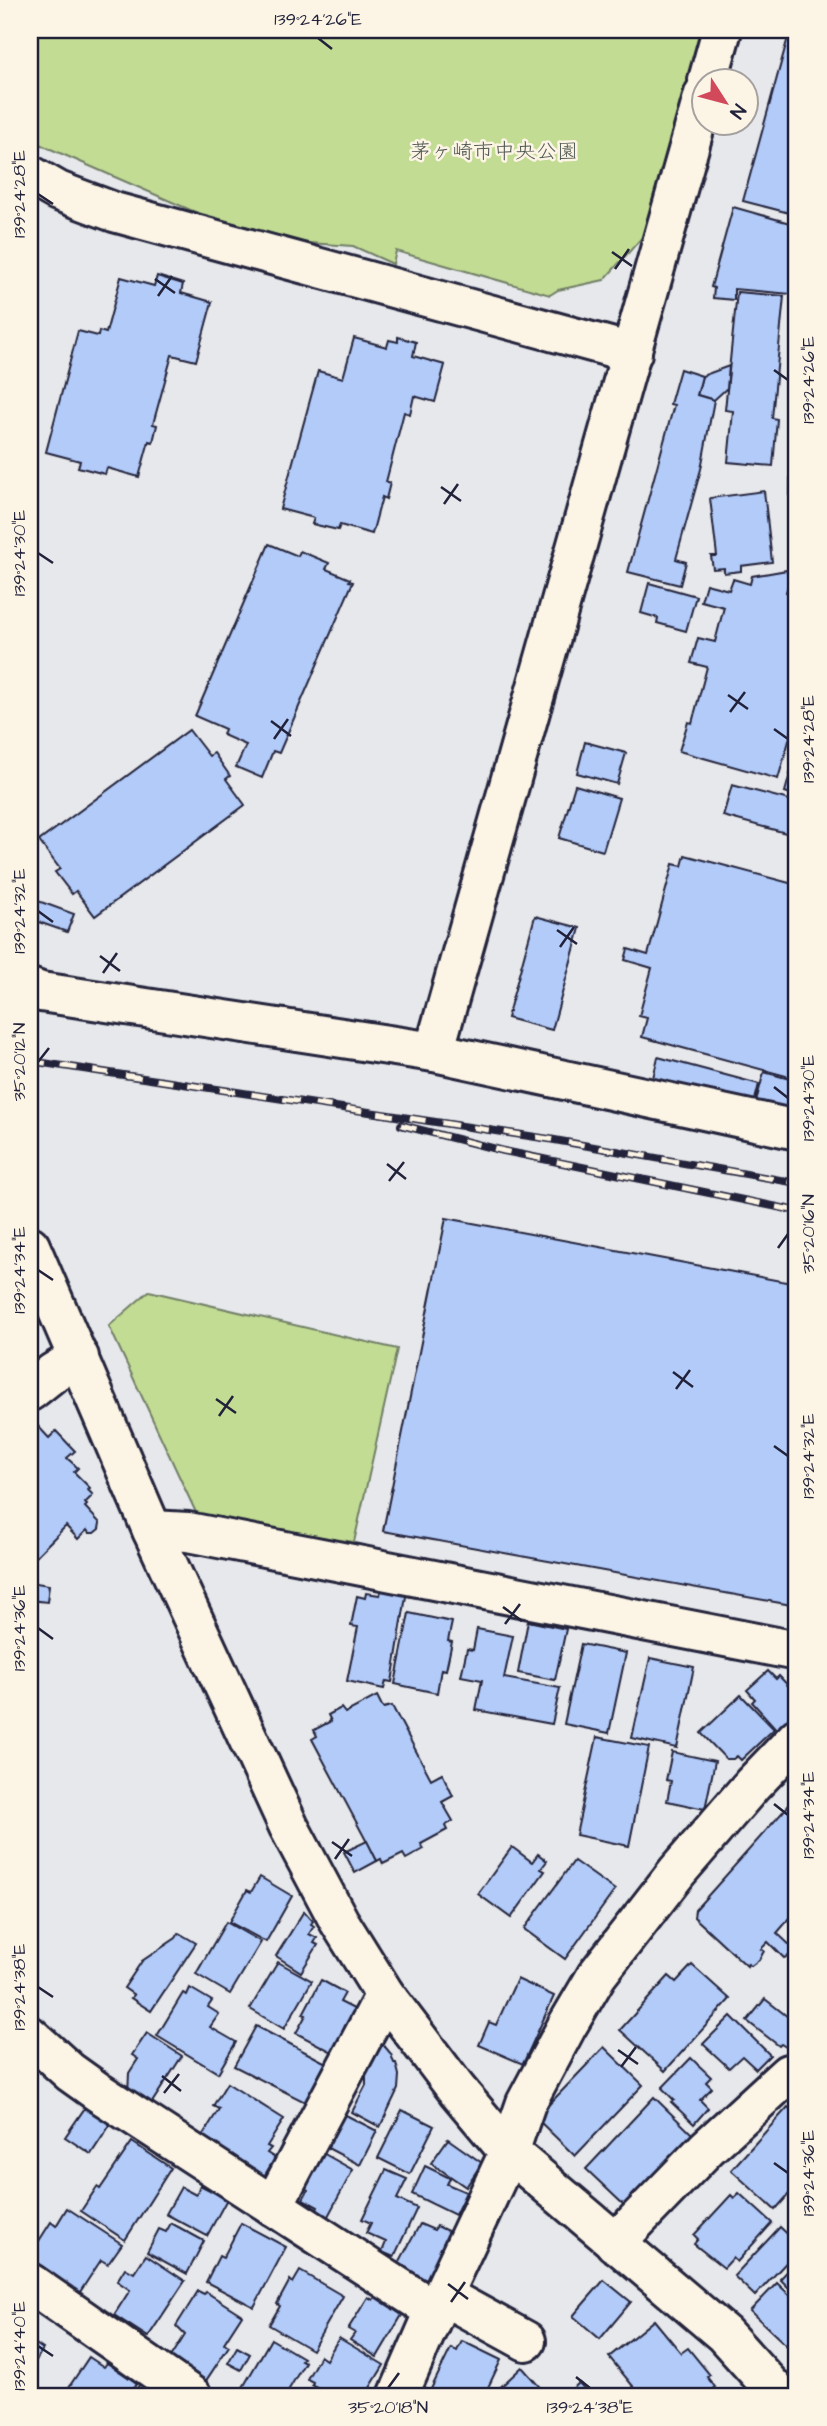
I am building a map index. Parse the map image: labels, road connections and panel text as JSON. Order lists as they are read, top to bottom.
{
  "parks": ["茅ヶ崎市中央公園"],
  "north": "bottom right",
  "coordinates": [
    "139°24'26\"E",
    "139°24'28\"E",
    "139°24'30\"E",
    "139°24'32\"E",
    "35°20'12\"N",
    "35°20'16\"N",
    "139°24'34\"E",
    "139°24'36\"E",
    "139°24'38\"E",
    "139°24'40\"E",
    "35°20'18\"N"
  ]
}
